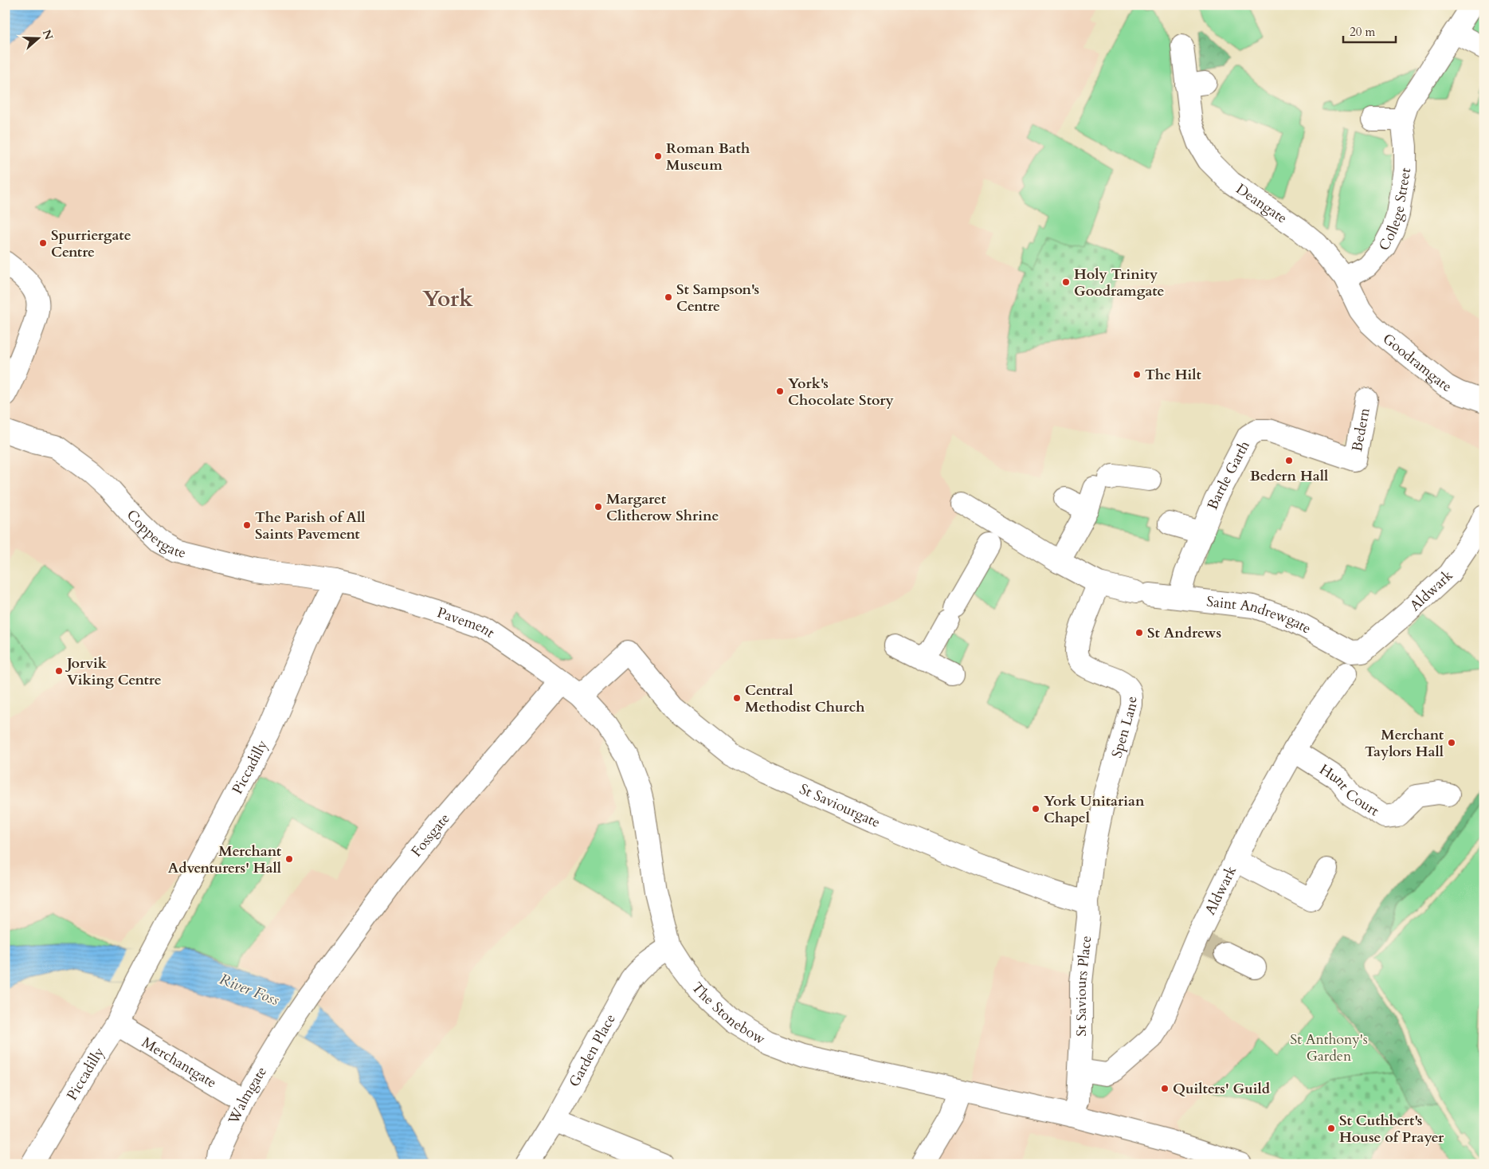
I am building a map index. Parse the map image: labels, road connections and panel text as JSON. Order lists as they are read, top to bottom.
{
  "streets": {
    "street": [
      "Deangate",
      "College Street",
      "Goodramgate",
      "Bedern",
      "Bartle Garth",
      "Coppergate",
      "Aldwark",
      "Saint Andrewgate",
      "Pavement",
      "Spen Lane",
      "Piccadilly",
      "Hunt Court",
      "St Saviourgate",
      "Fossgate",
      "St Saviours Place",
      "The Stonebow",
      "Garden Place",
      "Merchantgate",
      "Walmgate"
    ]
  },
  "crossings": [
    ["Deangate", "College Street"],
    ["Deangate", "Goodramgate"],
    ["Bedern", "Bartle Garth"],
    ["Bartle Garth", "Saint Andrewgate"],
    ["Coppergate", "Pavement"],
    ["Coppergate", "Piccadilly"],
    ["Aldwark", "Saint Andrewgate"],
    ["Aldwark", "Hunt Court"],
    ["Aldwark", "St Saviours Place"],
    ["Saint Andrewgate", "Spen Lane"],
    ["Pavement", "Piccadilly"],
    ["Pavement", "St Saviourgate"],
    ["Pavement", "Fossgate"],
    ["Pavement", "The Stonebow"],
    ["Spen Lane", "St Saviourgate"],
    ["Spen Lane", "St Saviours Place"],
    ["Piccadilly", "Merchantgate"],
    ["St Saviourgate", "St Saviours Place"],
    ["St Saviourgate", "The Stonebow"],
    ["Fossgate", "Walmgate"],
    ["St Saviours Place", "The Stonebow"],
    ["The Stonebow", "Garden Place"],
    ["Merchantgate", "Walmgate"]
  ],
  "districts": ["York"],
  "water": ["River Foss"],
  "parks": ["St Anthony's Garden"],
  "places": [
    "Roman Bath Museum",
    "Spurriergate Centre",
    "Holy Trinity Goodramgate",
    "St Sampson's Centre",
    "The Hilt",
    "York's Chocolate Story",
    "Bedern Hall",
    "Margaret Clitherow Shrine",
    "The Parish of All Saints Pavement",
    "St Andrews",
    "Jorvik Viking Centre",
    "Central Methodist Church",
    "Merchant Taylors Hall",
    "York Unitarian Chapel",
    "Merchant Adventurers' Hall",
    "Quilters' Guild",
    "St Cuthbert's House of Prayer"
  ],
  "scale_bar": "20 m",
  "north": "right"
}
